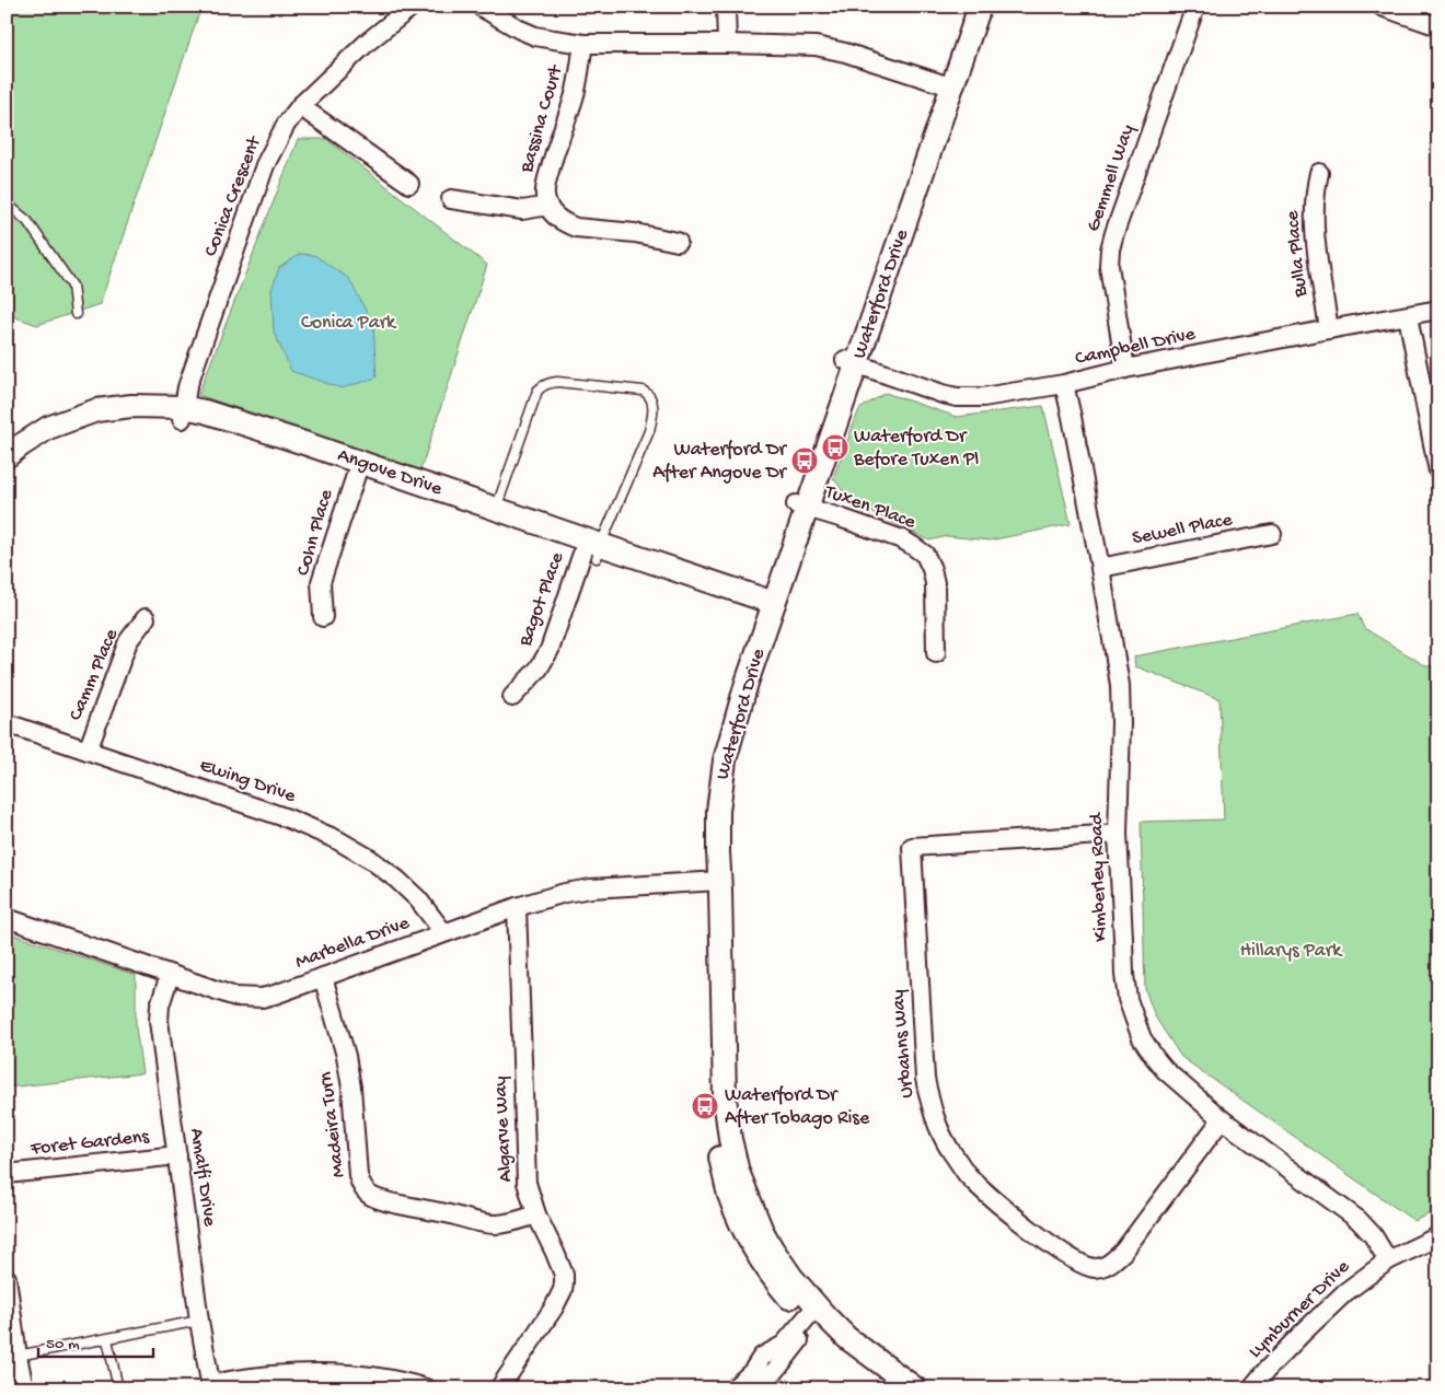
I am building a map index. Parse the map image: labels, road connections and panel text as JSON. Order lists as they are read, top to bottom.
{
  "streets": {
    "street": [
      "Bassina Court",
      "Gemmell Way",
      "Conica Crescent",
      "Bulla Place",
      "Waterford Drive",
      "Campbell Drive",
      "Angove Drive",
      "Tuxen Place",
      "Sewell Place",
      "Cohn Place",
      "Bagot Place",
      "Camm Place",
      "Ewing Drive",
      "Kimberley Road",
      "Marbella Drive",
      "Urbahns Way",
      "Madeira Turn",
      "Algarve Way",
      "Foret Gardens",
      "Amalfi Drive",
      "Lymburner Drive"
    ]
  },
  "crossings": [
    ["Gemmell Way", "Campbell Drive"],
    ["Conica Crescent", "Angove Drive"],
    ["Bulla Place", "Campbell Drive"],
    ["Waterford Drive", "Campbell Drive"],
    ["Waterford Drive", "Angove Drive"],
    ["Waterford Drive", "Tuxen Place"],
    ["Waterford Drive", "Marbella Drive"],
    ["Campbell Drive", "Kimberley Road"],
    ["Angove Drive", "Cohn Place"],
    ["Angove Drive", "Bagot Place"],
    ["Sewell Place", "Kimberley Road"],
    ["Camm Place", "Ewing Drive"],
    ["Ewing Drive", "Marbella Drive"],
    ["Kimberley Road", "Urbahns Way"],
    ["Kimberley Road", "Lymburner Drive"],
    ["Marbella Drive", "Madeira Turn"],
    ["Marbella Drive", "Algarve Way"],
    ["Marbella Drive", "Amalfi Drive"],
    ["Madeira Turn", "Algarve Way"],
    ["Foret Gardens", "Amalfi Drive"]
  ],
  "parks": ["Conica Park", "Hillarys Park"],
  "places": {
    "bus stop": ["Waterford Dr Before Tuxen Pl", "Waterford Dr After Angove Dr", "Waterford Dr After Tobago Rise"]
  },
  "scale_bar": "50 m"
}
